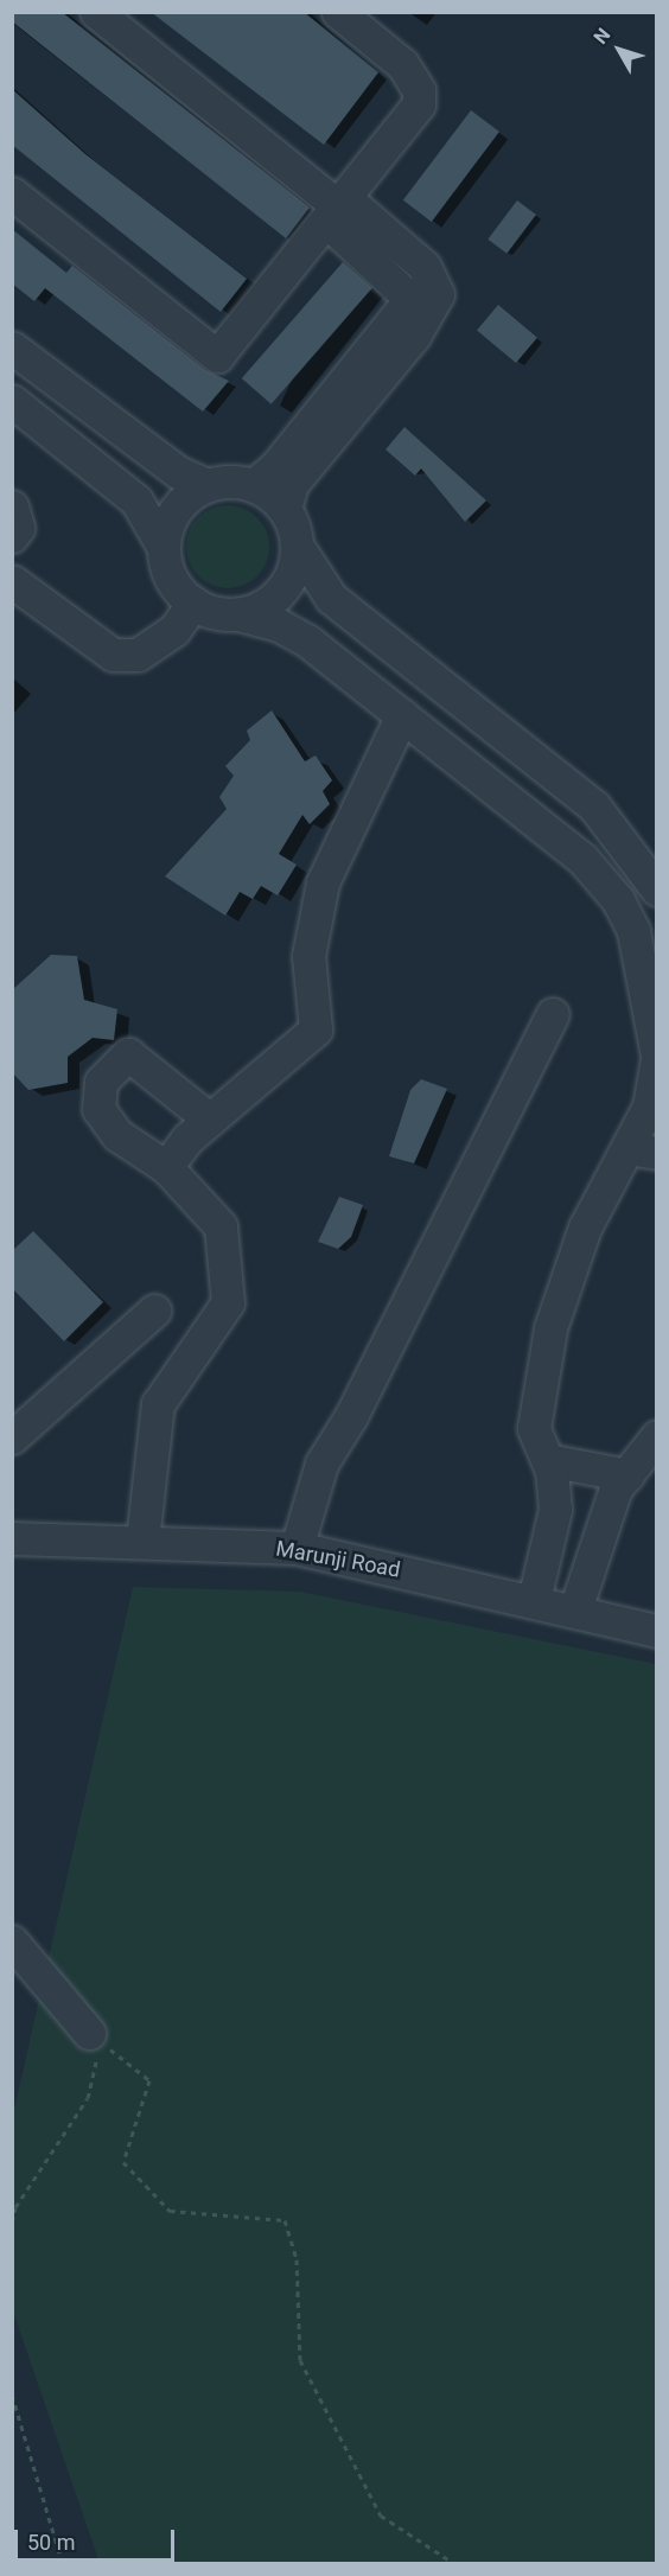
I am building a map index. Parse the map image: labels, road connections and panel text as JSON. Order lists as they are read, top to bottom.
{
  "streets": {
    "street": ["Marunji Road"]
  },
  "scale_bar": "50 m",
  "north": "top left"
}
